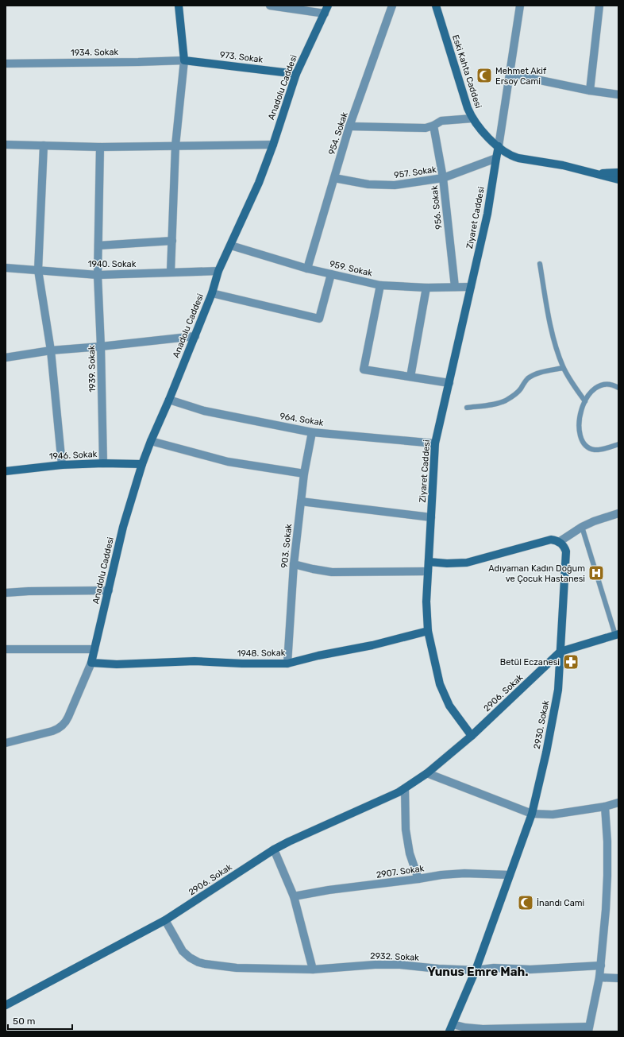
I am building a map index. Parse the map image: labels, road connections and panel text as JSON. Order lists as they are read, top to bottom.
{
  "streets": {
    "street": [
      "1934. Sokak",
      "973. Sokak",
      "Eski Kahta Caddesi",
      "Anadolu Caddesi",
      "954. Sokak",
      "957. Sokak",
      "956. Sokak",
      "Ziyaret Caddesi",
      "1940. Sokak",
      "959. Sokak",
      "1939. Sokak",
      "964. Sokak",
      "1946. Sokak",
      "903. Sokak",
      "1948. Sokak",
      "2906. Sokak",
      "2930. Sokak",
      "2907. Sokak",
      "2932. Sokak"
    ]
  },
  "crossings": [
    ["1934. Sokak", "973. Sokak"],
    ["973. Sokak", "Anadolu Caddesi"],
    ["Eski Kahta Caddesi", "Ziyaret Caddesi"],
    ["Anadolu Caddesi", "1940. Sokak"],
    ["Anadolu Caddesi", "959. Sokak"],
    ["Anadolu Caddesi", "964. Sokak"],
    ["Anadolu Caddesi", "1946. Sokak"],
    ["Anadolu Caddesi", "1948. Sokak"],
    ["954. Sokak", "957. Sokak"],
    ["954. Sokak", "959. Sokak"],
    ["957. Sokak", "956. Sokak"],
    ["957. Sokak", "Ziyaret Caddesi"],
    ["956. Sokak", "959. Sokak"],
    ["Ziyaret Caddesi", "959. Sokak"],
    ["Ziyaret Caddesi", "964. Sokak"],
    ["Ziyaret Caddesi", "1948. Sokak"],
    ["Ziyaret Caddesi", "2906. Sokak"],
    ["1940. Sokak", "1939. Sokak"],
    ["1939. Sokak", "1946. Sokak"],
    ["964. Sokak", "903. Sokak"],
    ["903. Sokak", "1948. Sokak"],
    ["2906. Sokak", "2930. Sokak"],
    ["2906. Sokak", "2932. Sokak"],
    ["2930. Sokak", "2907. Sokak"],
    ["2930. Sokak", "2932. Sokak"]
  ],
  "districts": ["Yunus Emre Mah."],
  "places": {
    "mosque": ["Mehmet Akif Ersoy Cami", "İnandı Cami"],
    "hospital": ["Adıyaman Kadın Doğum ve Çocuk Hastanesi"],
    "pharmacy": ["Betül Eczanesi"]
  },
  "scale_bar": "50 m"
}
